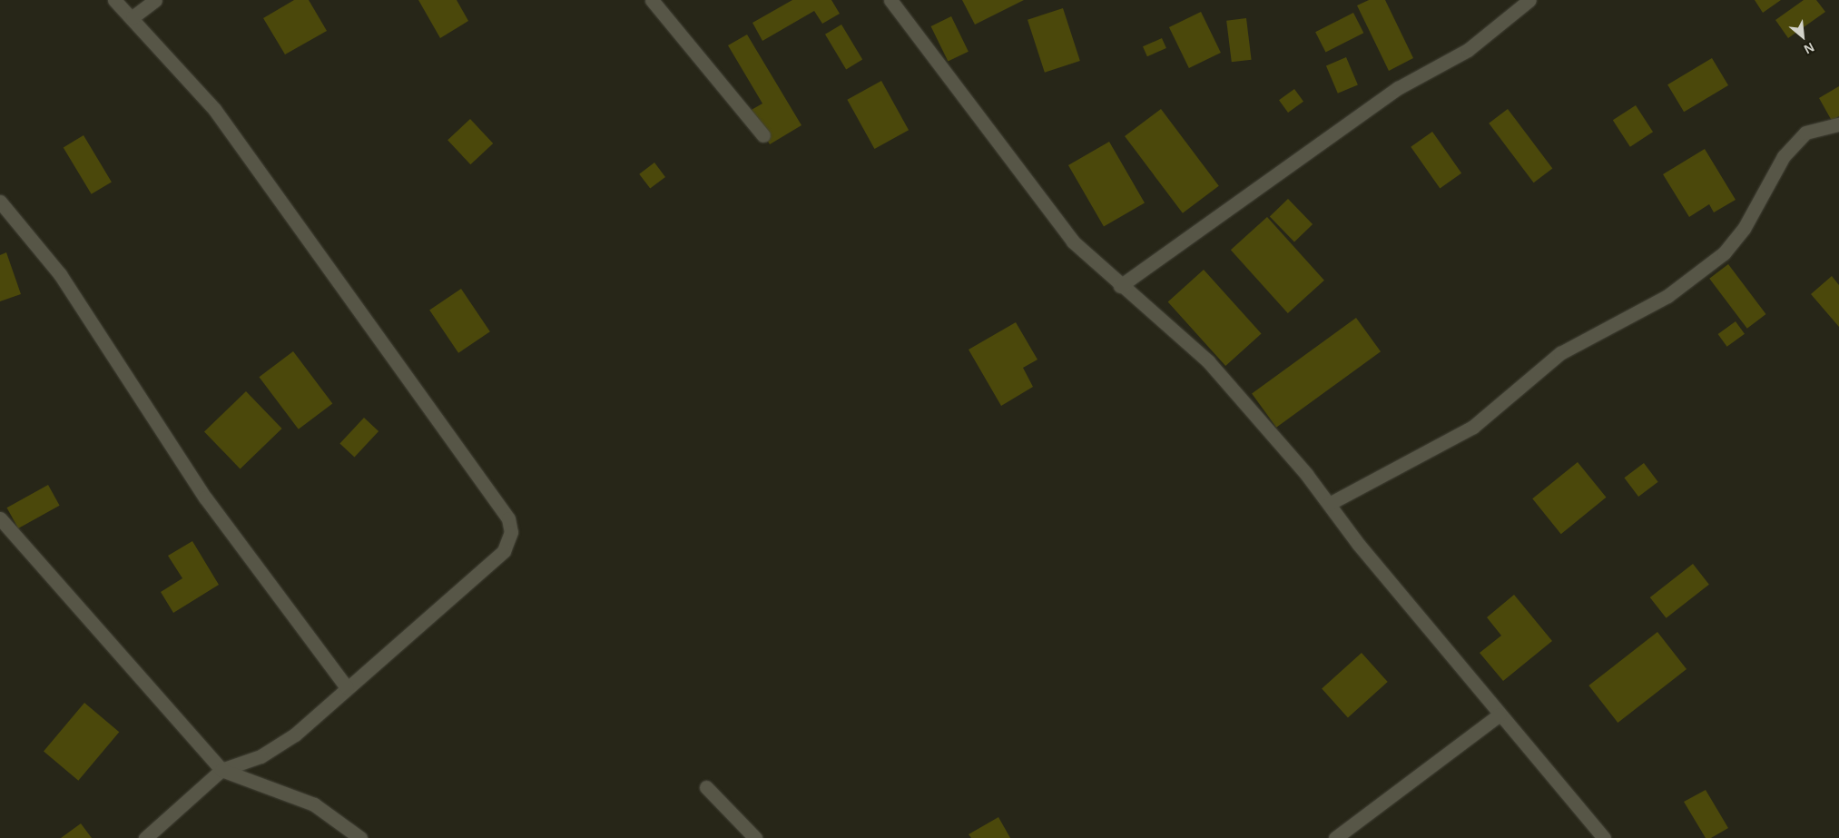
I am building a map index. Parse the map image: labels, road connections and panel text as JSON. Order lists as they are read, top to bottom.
{
  "north": "bottom right"
}
